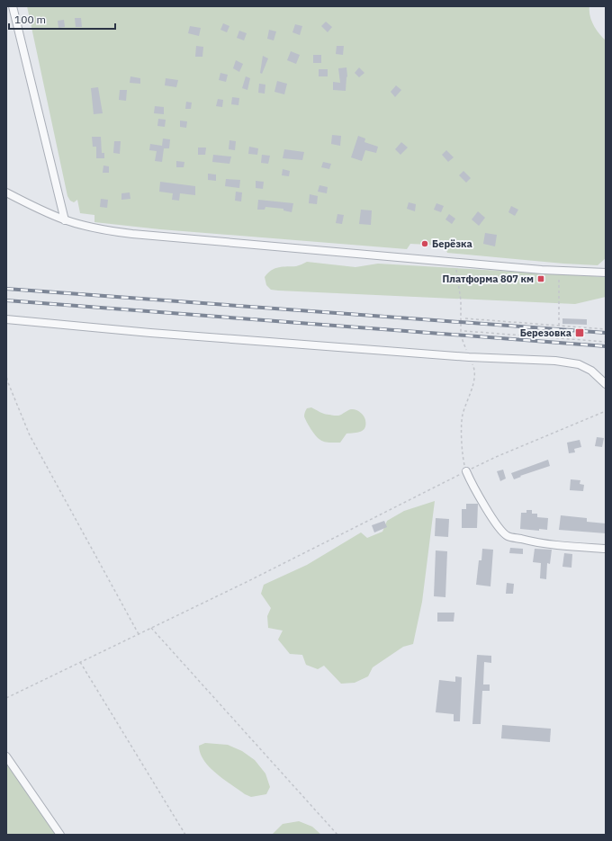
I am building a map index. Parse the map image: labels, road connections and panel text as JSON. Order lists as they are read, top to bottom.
{
  "places": {
    "other": ["Берёзка"],
    "transit": ["Платформа 807 км", "Березовка"]
  },
  "scale_bar": "100 m"
}
